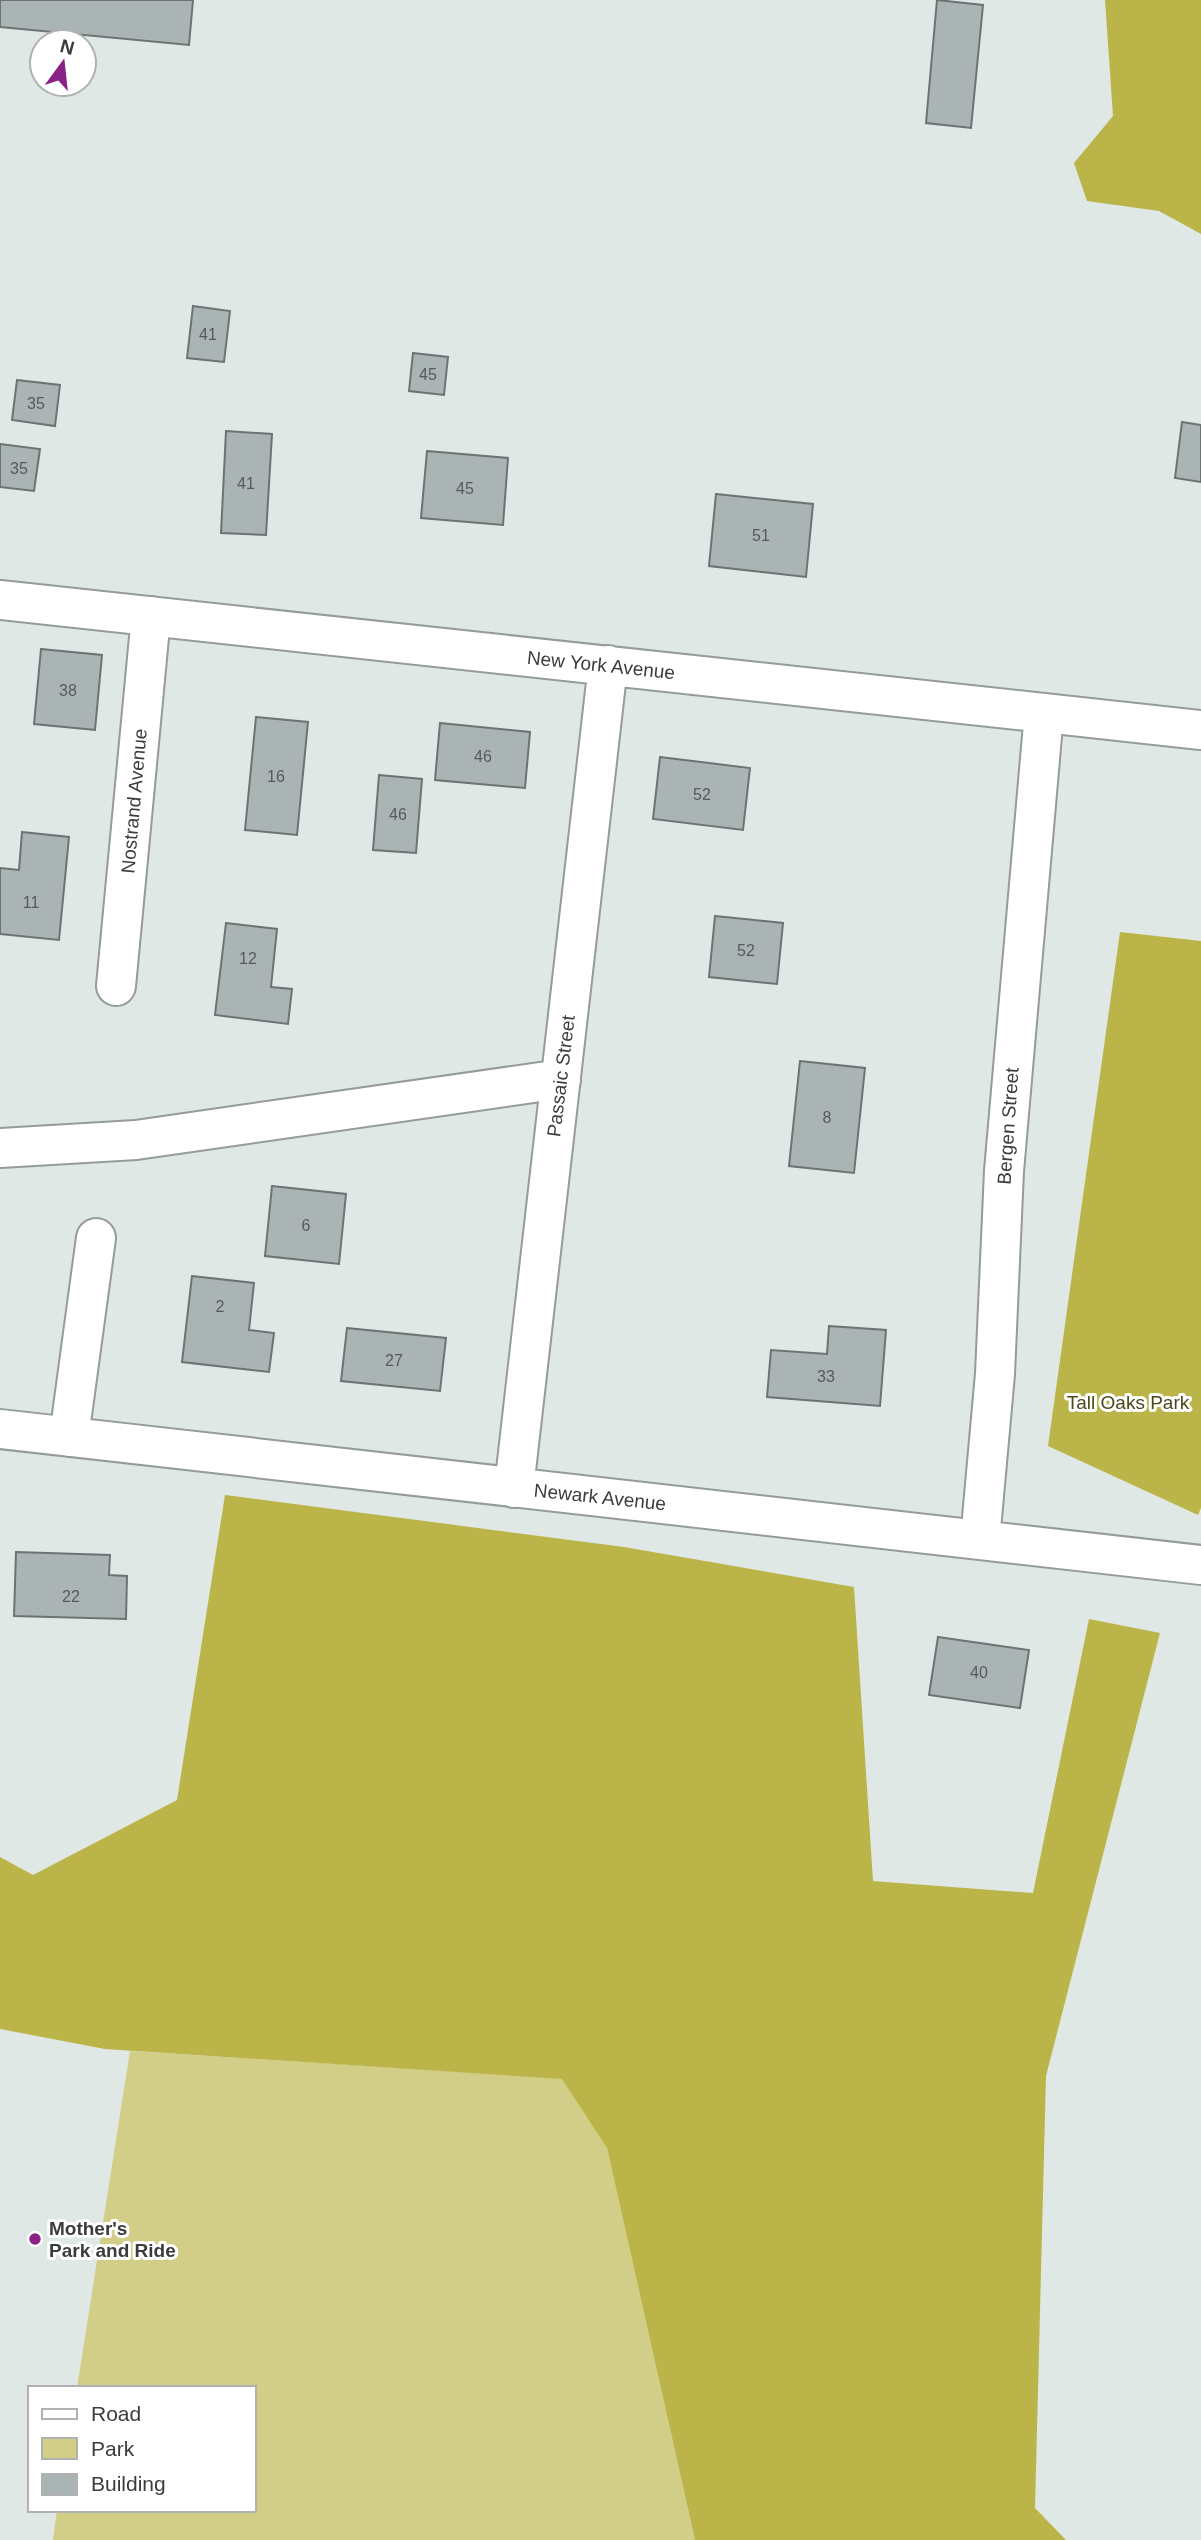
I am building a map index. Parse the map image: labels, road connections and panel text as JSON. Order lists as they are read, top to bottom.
{
  "streets": {
    "main road": [
      "New York Avenue",
      "Nostrand Avenue",
      "Passaic Street",
      "Bergen Street",
      "Newark Avenue"
    ]
  },
  "crossings": [
    ["New York Avenue", "Nostrand Avenue"],
    ["New York Avenue", "Passaic Street"],
    ["New York Avenue", "Bergen Street"],
    ["Passaic Street", "Newark Avenue"],
    ["Bergen Street", "Newark Avenue"]
  ],
  "parks": ["Tall Oaks Park"],
  "places": ["Mother's Park and Ride"],
  "house_numbers": [
    "41",
    "45",
    "35",
    "35",
    "41",
    "45",
    "51",
    "38",
    "46",
    "16",
    "52",
    "46",
    "11",
    "52",
    "12",
    "8",
    "6",
    "2",
    "27",
    "33",
    "22",
    "40"
  ],
  "legend": ["Road", "Park", "Building"],
  "north": "top"
}
